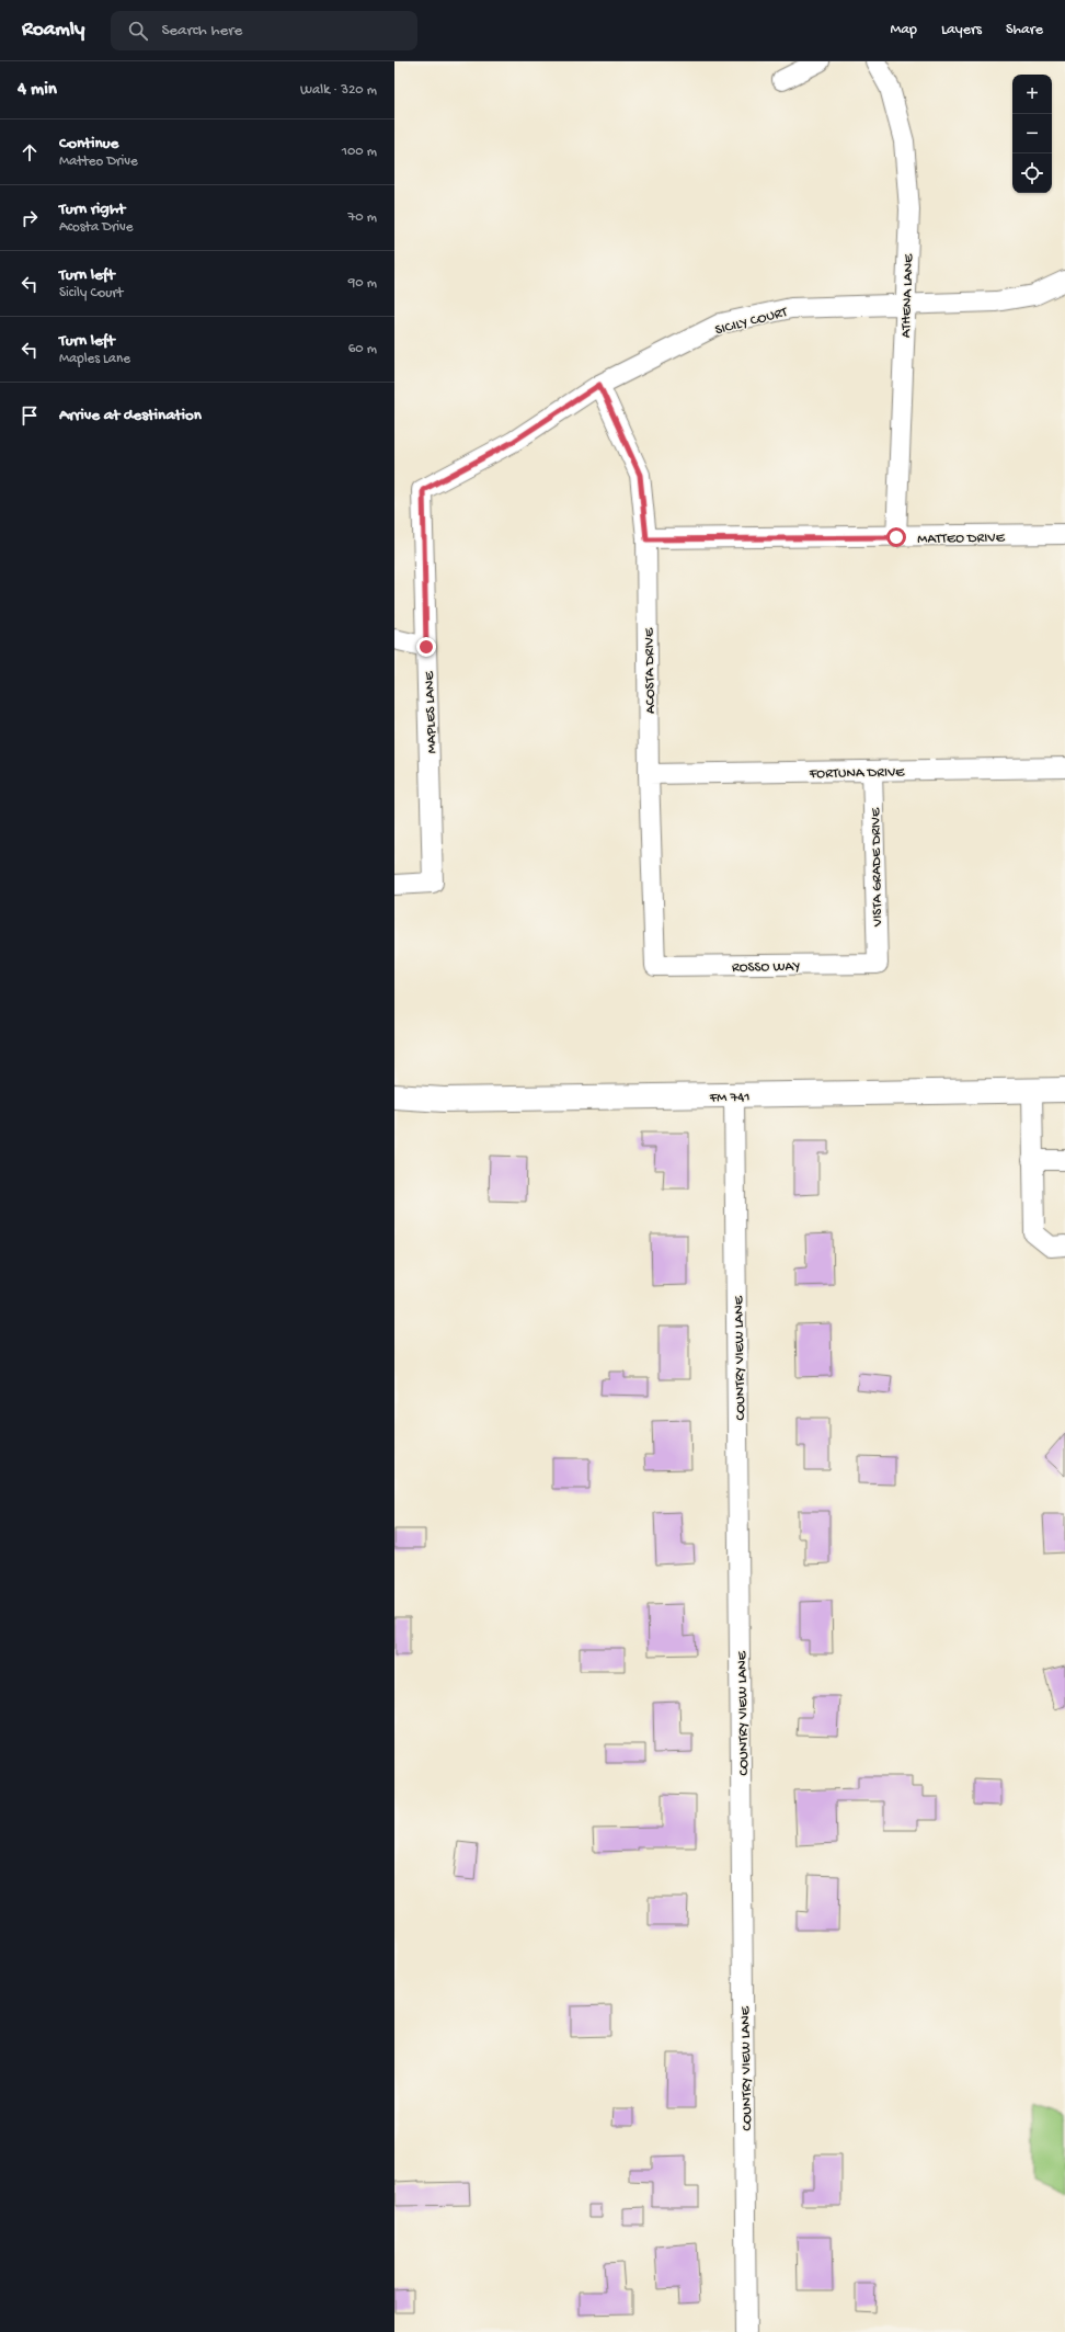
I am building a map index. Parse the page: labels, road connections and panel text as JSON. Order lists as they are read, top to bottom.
{
  "streets": {
    "main road": ["FM 741"],
    "street": [
      "ATHENA LANE",
      "SICILY COURT",
      "MATTEO DRIVE",
      "ACOSTA DRIVE",
      "MAPLES LANE",
      "FORTUNA DRIVE",
      "VISTA GRADE DRIVE",
      "ROSSO WAY",
      "COUNTRY VIEW LANE"
    ]
  },
  "crossings": [
    ["ATHENA LANE", "SICILY COURT"],
    ["ATHENA LANE", "MATTEO DRIVE"],
    ["SICILY COURT", "ACOSTA DRIVE"],
    ["SICILY COURT", "MAPLES LANE"],
    ["MATTEO DRIVE", "ACOSTA DRIVE"],
    ["ACOSTA DRIVE", "FORTUNA DRIVE"],
    ["ACOSTA DRIVE", "ROSSO WAY"],
    ["FORTUNA DRIVE", "VISTA GRADE DRIVE"],
    ["VISTA GRADE DRIVE", "ROSSO WAY"],
    ["FM 741", "COUNTRY VIEW LANE"]
  ],
  "page": {
    "header": "Roamly",
    "search": "Search here",
    "nav": ["Map", "Layers", "Share"],
    "heading": ["4 min", "Walk · 320 m"],
    "map_buttons": ["+", "−"],
    "list": [
      ["Continue", "Matteo Drive", "100 m"],
      ["Turn right", "Acosta Drive", "70 m"],
      ["Turn left", "Sicily Court", "90 m"],
      ["Turn left", "Maples Lane", "60 m"],
      "Arrive at destination"
    ]
  }
}
